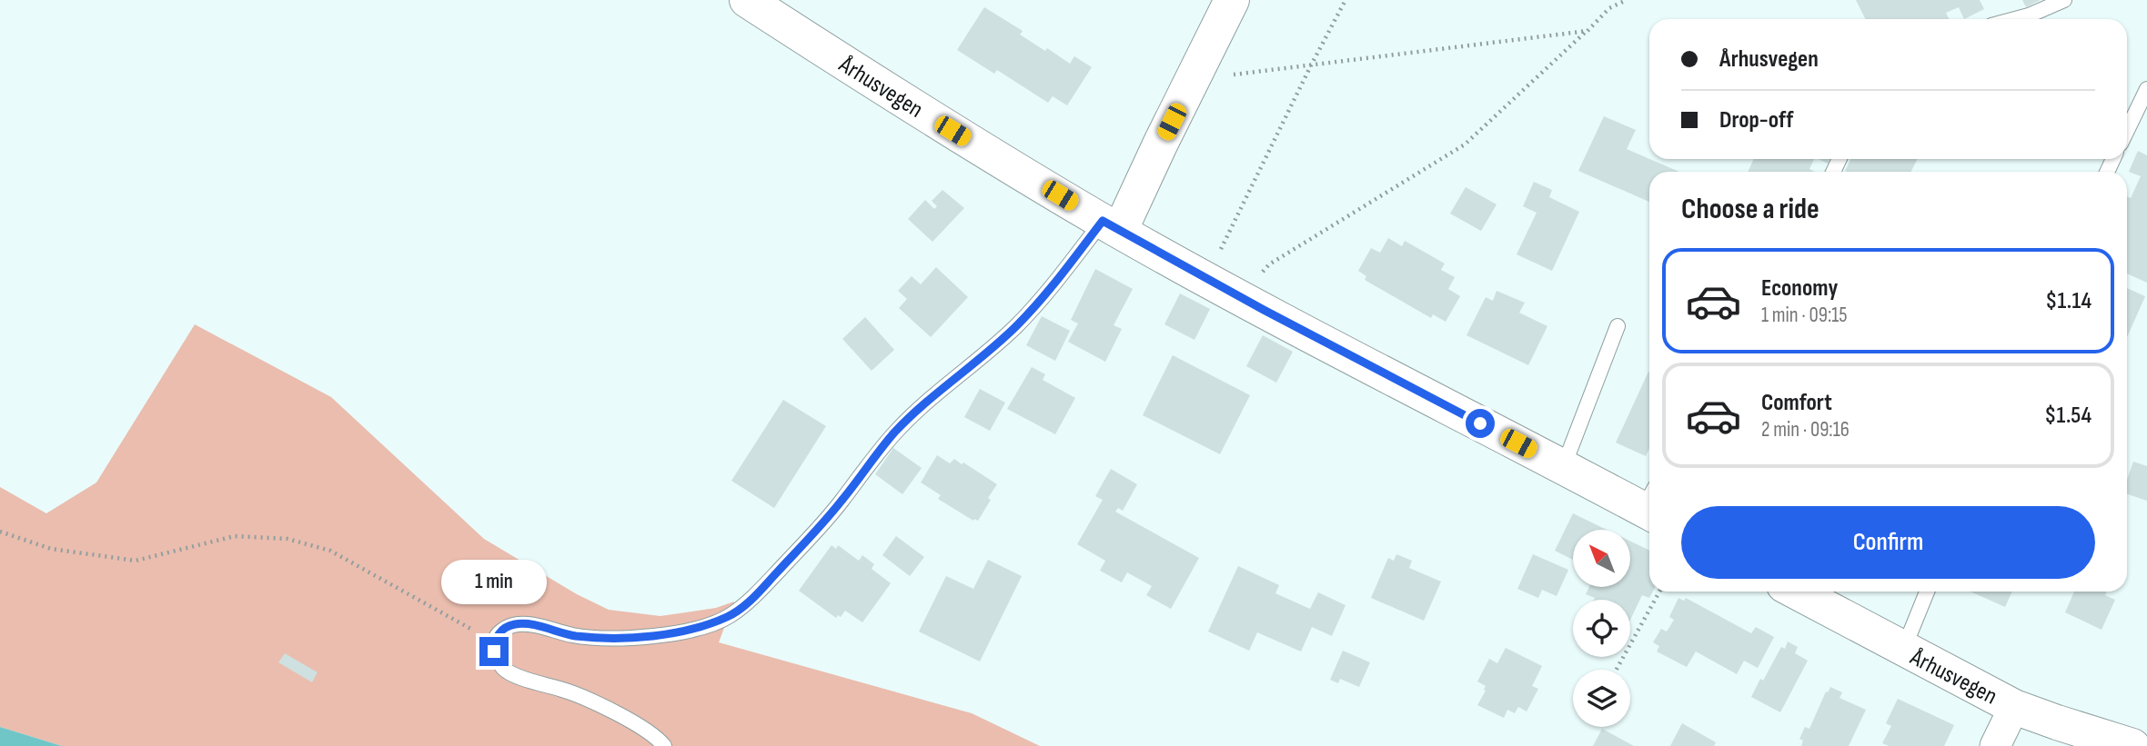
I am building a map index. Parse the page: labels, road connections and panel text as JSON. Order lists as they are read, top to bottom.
{
  "streets": {
    "street": ["Århusvegen"]
  },
  "north": "top left",
  "page": {
    "banner": ["Århusvegen", "Drop-off"],
    "heading": "Choose a ride",
    "list": [
      {
        "name": "Economy",
        "note": "1 min · 09:15",
        "value": "$1.14"
      },
      {
        "name": "Comfort",
        "note": "2 min · 09:16",
        "value": "$1.54"
      }
    ],
    "buttons": "Confirm",
    "bubble": "1 min"
  }
}
